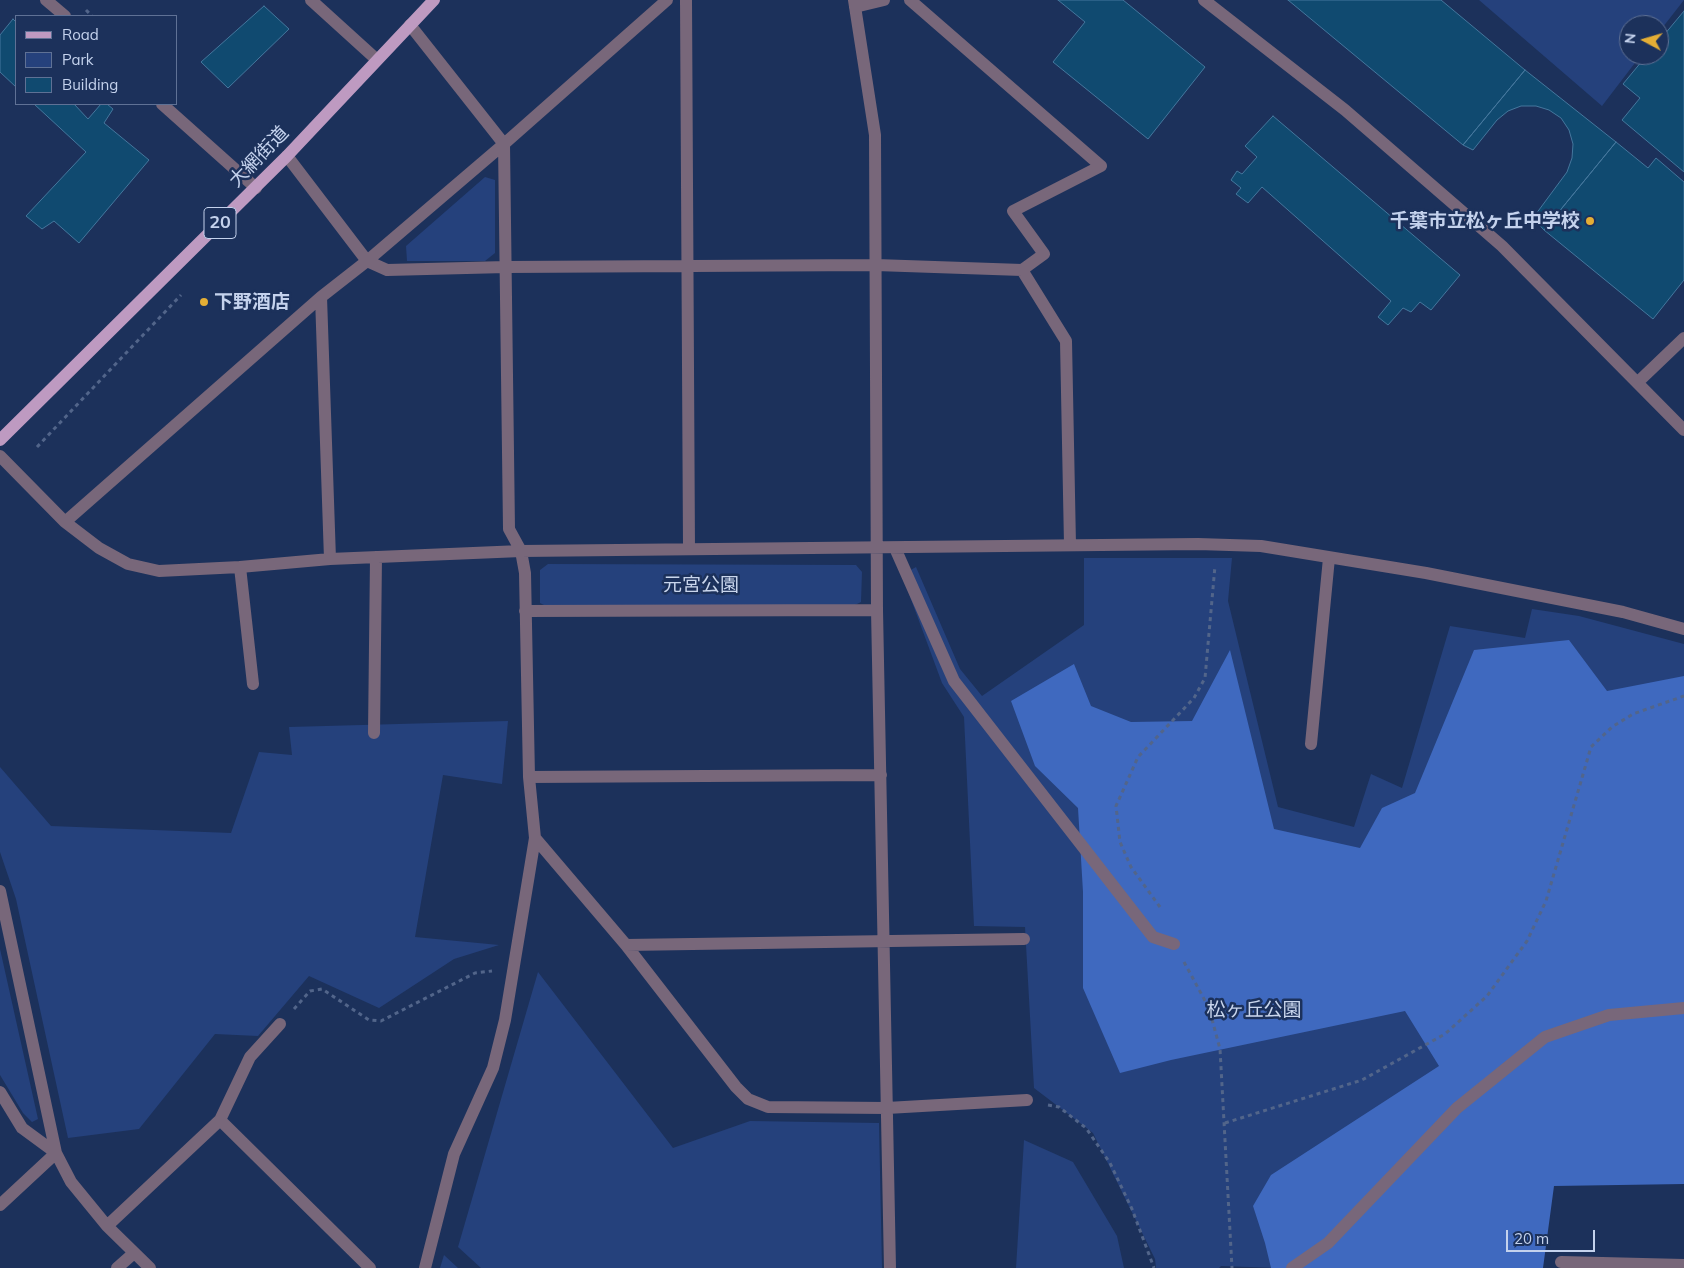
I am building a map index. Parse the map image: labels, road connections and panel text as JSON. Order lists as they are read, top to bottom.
{
  "streets": {
    "main road": ["大網街道", "20"]
  },
  "parks": ["元宮公園", "松ヶ丘公園"],
  "places": ["千葉市立松ヶ丘中学校", "下野酒店"],
  "legend": ["Road", "Park", "Building"],
  "scale_bar": "20 m",
  "north": "left"
}
